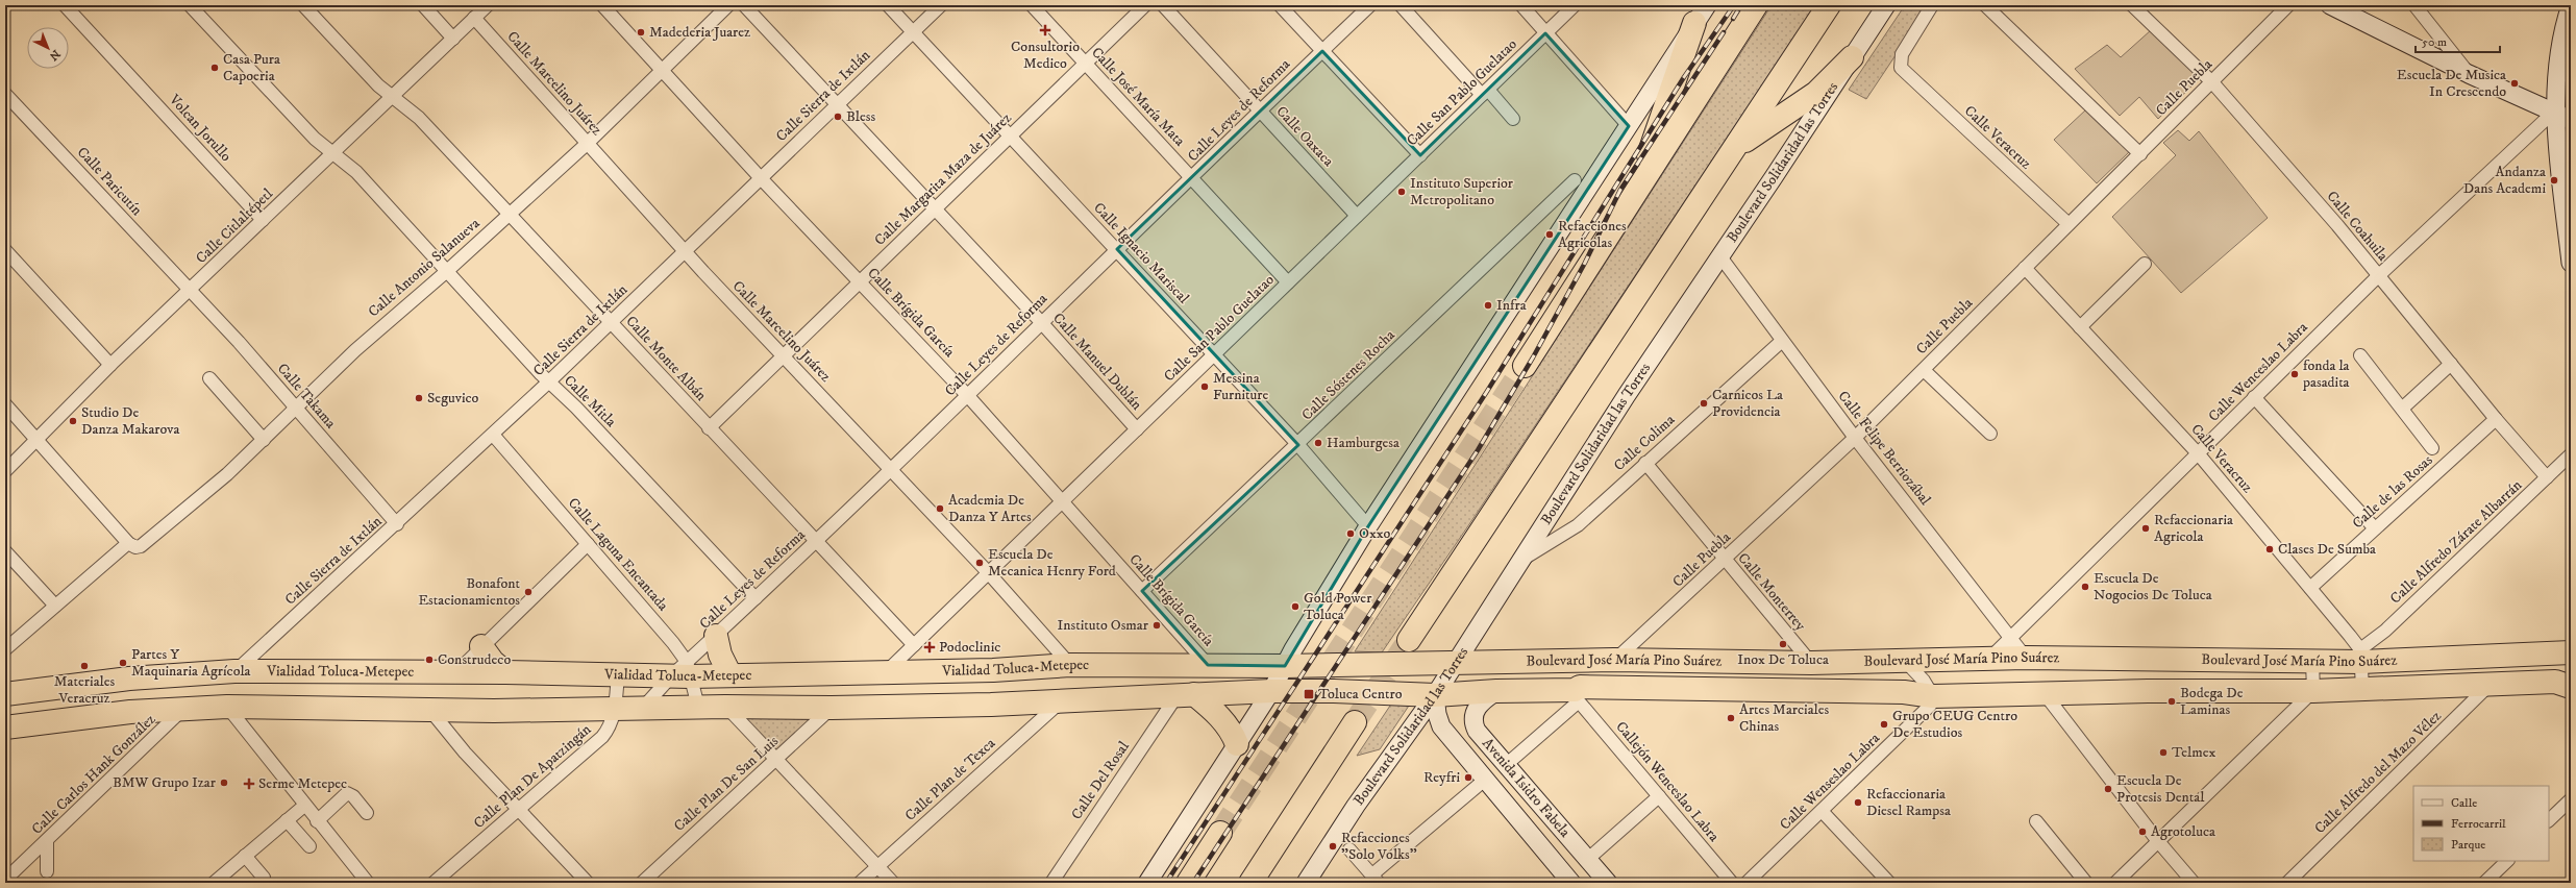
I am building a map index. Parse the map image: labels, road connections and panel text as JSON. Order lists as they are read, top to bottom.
{
  "streets": {
    "highway": ["Boulevard José María Pino Suárez", "Vialidad Toluca-Metepec"],
    "main road": ["Boulevard Solidaridad las Torres", "Avenida Isidro Fabela"],
    "street": [
      "Calle Marcelino Juárez",
      "Calle Puebla",
      "Calle San Pablo Guelatao",
      "Calle Sierra de Ixtlán",
      "Calle José María Mata",
      "Calle Leyes de Reforma",
      "Volcan Jorullo",
      "Calle Oaxaca",
      "Calle Veracruz",
      "Calle Margarita Maza de Juárez",
      "Calle Paricutín",
      "Calle Citlaltépetl",
      "Calle Coahuila",
      "Calle Ignacio Mariscal",
      "Calle Antonio Salanueva",
      "Calle Brígida García",
      "Calle Monte Albán",
      "Calle Manuel Dublán",
      "Calle Wenceslao Labra",
      "Calle Sóstenes Rocha",
      "Calle Takama",
      "Calle Mitla",
      "Calle Colima",
      "Calle Felipe Berriozábal",
      "Calle de las Rosas",
      "Calle Alfredo Zárate Albarrán",
      "Calle Laguna Encantada",
      "Calle Monterrey",
      "Calle Alfredo del Mazo Vélez",
      "Calle Carlos Hank González",
      "Calle Plan De Apatzingán",
      "Calle Plan de Texca",
      "Calle Del Rosal",
      "Callejón Wenceslao Labra",
      "Calle Wenseslao Labra",
      "Calle Plan De San Luis"
    ]
  },
  "crossings": [
    ["Calle Marcelino Juárez", "Calle San Pablo Guelatao"],
    ["Calle Marcelino Juárez", "Calle Sierra de Ixtlán"],
    ["Calle Marcelino Juárez", "Calle Leyes de Reforma"],
    ["Calle Marcelino Juárez", "Calle Margarita Maza de Juárez"],
    ["Calle Marcelino Juárez", "Calle Citlaltépetl"],
    ["Calle Marcelino Juárez", "Calle Antonio Salanueva"],
    ["Calle Marcelino Juárez", "Vialidad Toluca-Metepec"],
    ["Calle Puebla", "Calle Veracruz"],
    ["Calle Puebla", "Calle Coahuila"],
    ["Calle Puebla", "Calle Felipe Berriozábal"],
    ["Calle Puebla", "Calle Monterrey"],
    ["Calle Puebla", "Boulevard José María Pino Suárez"],
    ["Calle San Pablo Guelatao", "Calle José María Mata"],
    ["Calle San Pablo Guelatao", "Calle Oaxaca"],
    ["Calle San Pablo Guelatao", "Calle Ignacio Mariscal"],
    ["Calle San Pablo Guelatao", "Calle Brígida García"],
    ["Calle San Pablo Guelatao", "Calle Monte Albán"],
    ["Calle San Pablo Guelatao", "Calle Manuel Dublán"],
    ["Calle San Pablo Guelatao", "Vialidad Toluca-Metepec"],
    ["Calle Sierra de Ixtlán", "Calle Ignacio Mariscal"],
    ["Calle Sierra de Ixtlán", "Calle Brígida García"],
    ["Calle Sierra de Ixtlán", "Calle Monte Albán"],
    ["Calle Sierra de Ixtlán", "Calle Manuel Dublán"],
    ["Calle Sierra de Ixtlán", "Calle Takama"],
    ["Calle Sierra de Ixtlán", "Calle Mitla"],
    ["Calle Sierra de Ixtlán", "Calle Laguna Encantada"],
    ["Calle Sierra de Ixtlán", "Vialidad Toluca-Metepec"],
    ["Calle José María Mata", "Calle Leyes de Reforma"],
    ["Calle José María Mata", "Calle Margarita Maza de Juárez"],
    ["Calle Leyes de Reforma", "Calle Oaxaca"],
    ["Calle Leyes de Reforma", "Calle Ignacio Mariscal"],
    ["Calle Leyes de Reforma", "Calle Brígida García"],
    ["Calle Leyes de Reforma", "Calle Monte Albán"],
    ["Calle Leyes de Reforma", "Calle Manuel Dublán"],
    ["Calle Leyes de Reforma", "Calle Mitla"],
    ["Calle Leyes de Reforma", "Calle Laguna Encantada"],
    ["Calle Leyes de Reforma", "Vialidad Toluca-Metepec"],
    ["Volcan Jorullo", "Calle Citlaltépetl"],
    ["Calle Veracruz", "Calle Wenceslao Labra"],
    ["Calle Veracruz", "Calle de las Rosas"],
    ["Calle Veracruz", "Calle Alfredo Zárate Albarrán"],
    ["Calle Veracruz", "Boulevard José María Pino Suárez"],
    ["Boulevard Solidaridad las Torres", "Calle Colima"],
    ["Boulevard Solidaridad las Torres", "Calle Felipe Berriozábal"],
    ["Boulevard Solidaridad las Torres", "Boulevard José María Pino Suárez"],
    ["Boulevard Solidaridad las Torres", "Avenida Isidro Fabela"],
    ["Calle Margarita Maza de Juárez", "Calle Ignacio Mariscal"],
    ["Calle Margarita Maza de Juárez", "Calle Brígida García"],
    ["Calle Margarita Maza de Juárez", "Calle Monte Albán"],
    ["Calle Margarita Maza de Juárez", "Calle Manuel Dublán"],
    ["Calle Paricutín", "Calle Citlaltépetl"],
    ["Calle Paricutín", "Calle Takama"],
    ["Calle Citlaltépetl", "Calle Monte Albán"],
    ["Calle Citlaltépetl", "Calle Takama"],
    ["Calle Citlaltépetl", "Calle Mitla"],
    ["Calle Coahuila", "Calle Wenceslao Labra"],
    ["Calle Coahuila", "Calle de las Rosas"],
    ["Calle Coahuila", "Calle Alfredo Zárate Albarrán"],
    ["Calle Ignacio Mariscal", "Calle Sóstenes Rocha"],
    ["Calle Antonio Salanueva", "Calle Brígida García"],
    ["Calle Antonio Salanueva", "Calle Monte Albán"],
    ["Calle Antonio Salanueva", "Calle Takama"],
    ["Calle Antonio Salanueva", "Calle Mitla"],
    ["Calle Brígida García", "Calle Sóstenes Rocha"],
    ["Calle Brígida García", "Vialidad Toluca-Metepec"],
    ["Calle Wenceslao Labra", "Calle Felipe Berriozábal"],
    ["Calle Wenceslao Labra", "Boulevard José María Pino Suárez"],
    ["Calle Colima", "Calle Felipe Berriozábal"],
    ["Calle Colima", "Calle Monterrey"],
    ["Calle Felipe Berriozábal", "Boulevard José María Pino Suárez"],
    ["Calle Alfredo Zárate Albarrán", "Boulevard José María Pino Suárez"],
    ["Calle Laguna Encantada", "Vialidad Toluca-Metepec"],
    ["Calle Monterrey", "Boulevard José María Pino Suárez"],
    ["Boulevard José María Pino Suárez", "Vialidad Toluca-Metepec"],
    ["Boulevard José María Pino Suárez", "Calle Alfredo del Mazo Vélez"],
    ["Boulevard José María Pino Suárez", "Calle Wenseslao Labra"],
    ["Boulevard José María Pino Suárez", "Avenida Isidro Fabela"],
    ["Vialidad Toluca-Metepec", "Calle Plan De Apatzingán"],
    ["Callejón Wenceslao Labra", "Avenida Isidro Fabela"]
  ],
  "places": {
    "health": ["Consultorio Medico", "Podoclinic", "Serme Metepec"],
    "other": [
      "Madederia Juarez",
      "Casa Pura Capoeria",
      "Escuela De Musica In Crescendo",
      "Bless",
      "Andanza Dans Academi",
      "Instituto Superior Metropolitano",
      "Refacciones Agricolas",
      "Infra",
      "fonda la pasadita",
      "Messina Furniture",
      "Seguvico",
      "Carnicos La Providencia",
      "Studio De Danza Makarova",
      "Hamburgesa",
      "Academia De Danza Y Artes",
      "Refaccionaria Agricola",
      "Oxxo",
      "Clases De Sumba",
      "Escuela De Mecanica Henry Ford",
      "Escuela De Nogocios De Toluca",
      "Bonafont Estacionamientos",
      "Gold Power Toluca",
      "Instituto Osmar",
      "Inox De Toluca",
      "Construdeco",
      "Partes Y Maquinaria Agrícola",
      "Materiales Veracruz",
      "Bodega De Laminas",
      "Artes Marciales Chinas",
      "Grupo CEUG Centro De Estudios",
      "Telmex",
      "Reyfri",
      "BMW Grupo Izar",
      "Escuela De Protesis Dental",
      "Refaccionaria Diesel Rampsa",
      "Agrotoluca",
      "Refacciones \"Solo Volks\""
    ],
    "transit": ["Toluca Centro"]
  },
  "legend": ["Calle", "Ferrocarril", "Parque"],
  "scale_bar": "50 m",
  "north": "bottom right"
}
